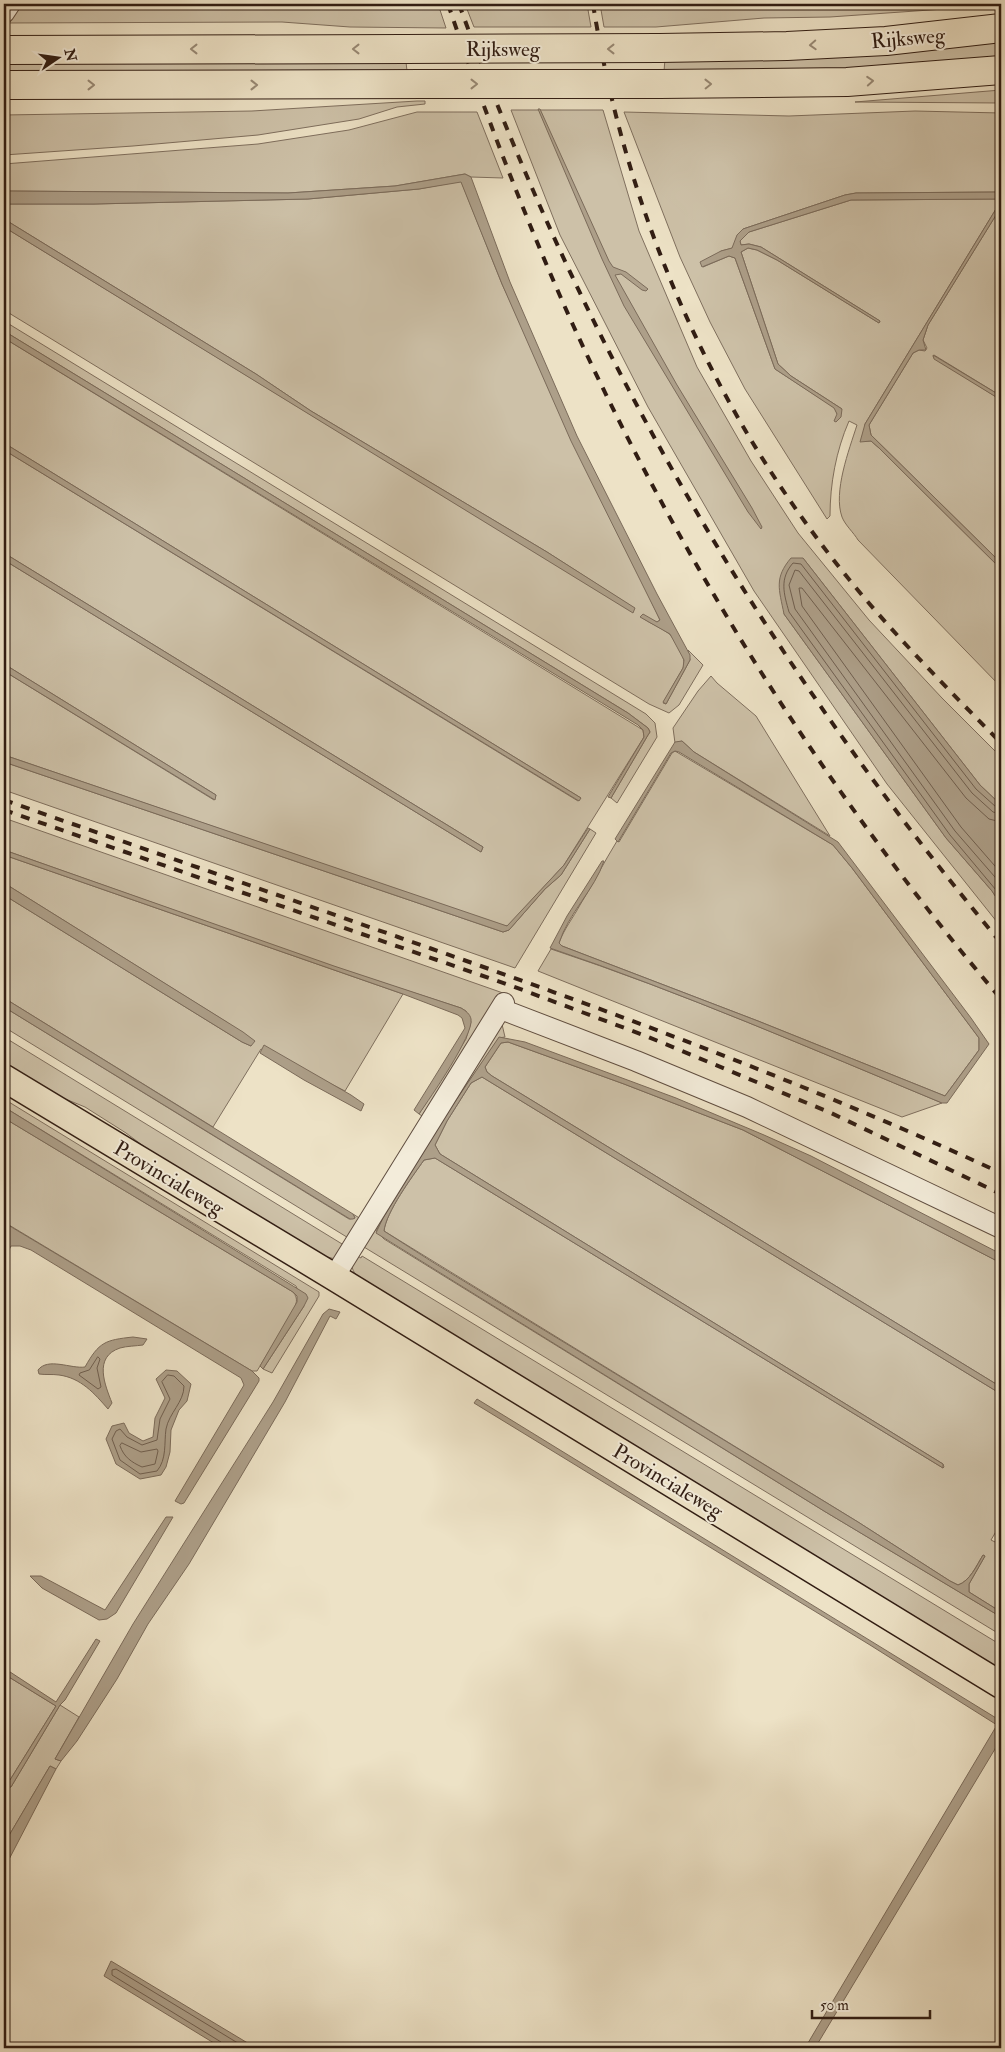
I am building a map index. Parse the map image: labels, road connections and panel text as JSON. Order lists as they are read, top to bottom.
{
  "streets": {
    "highway": ["Rijksweg"],
    "main road": ["Provincialeweg"]
  },
  "scale_bar": "50 m",
  "north": "right"
}
